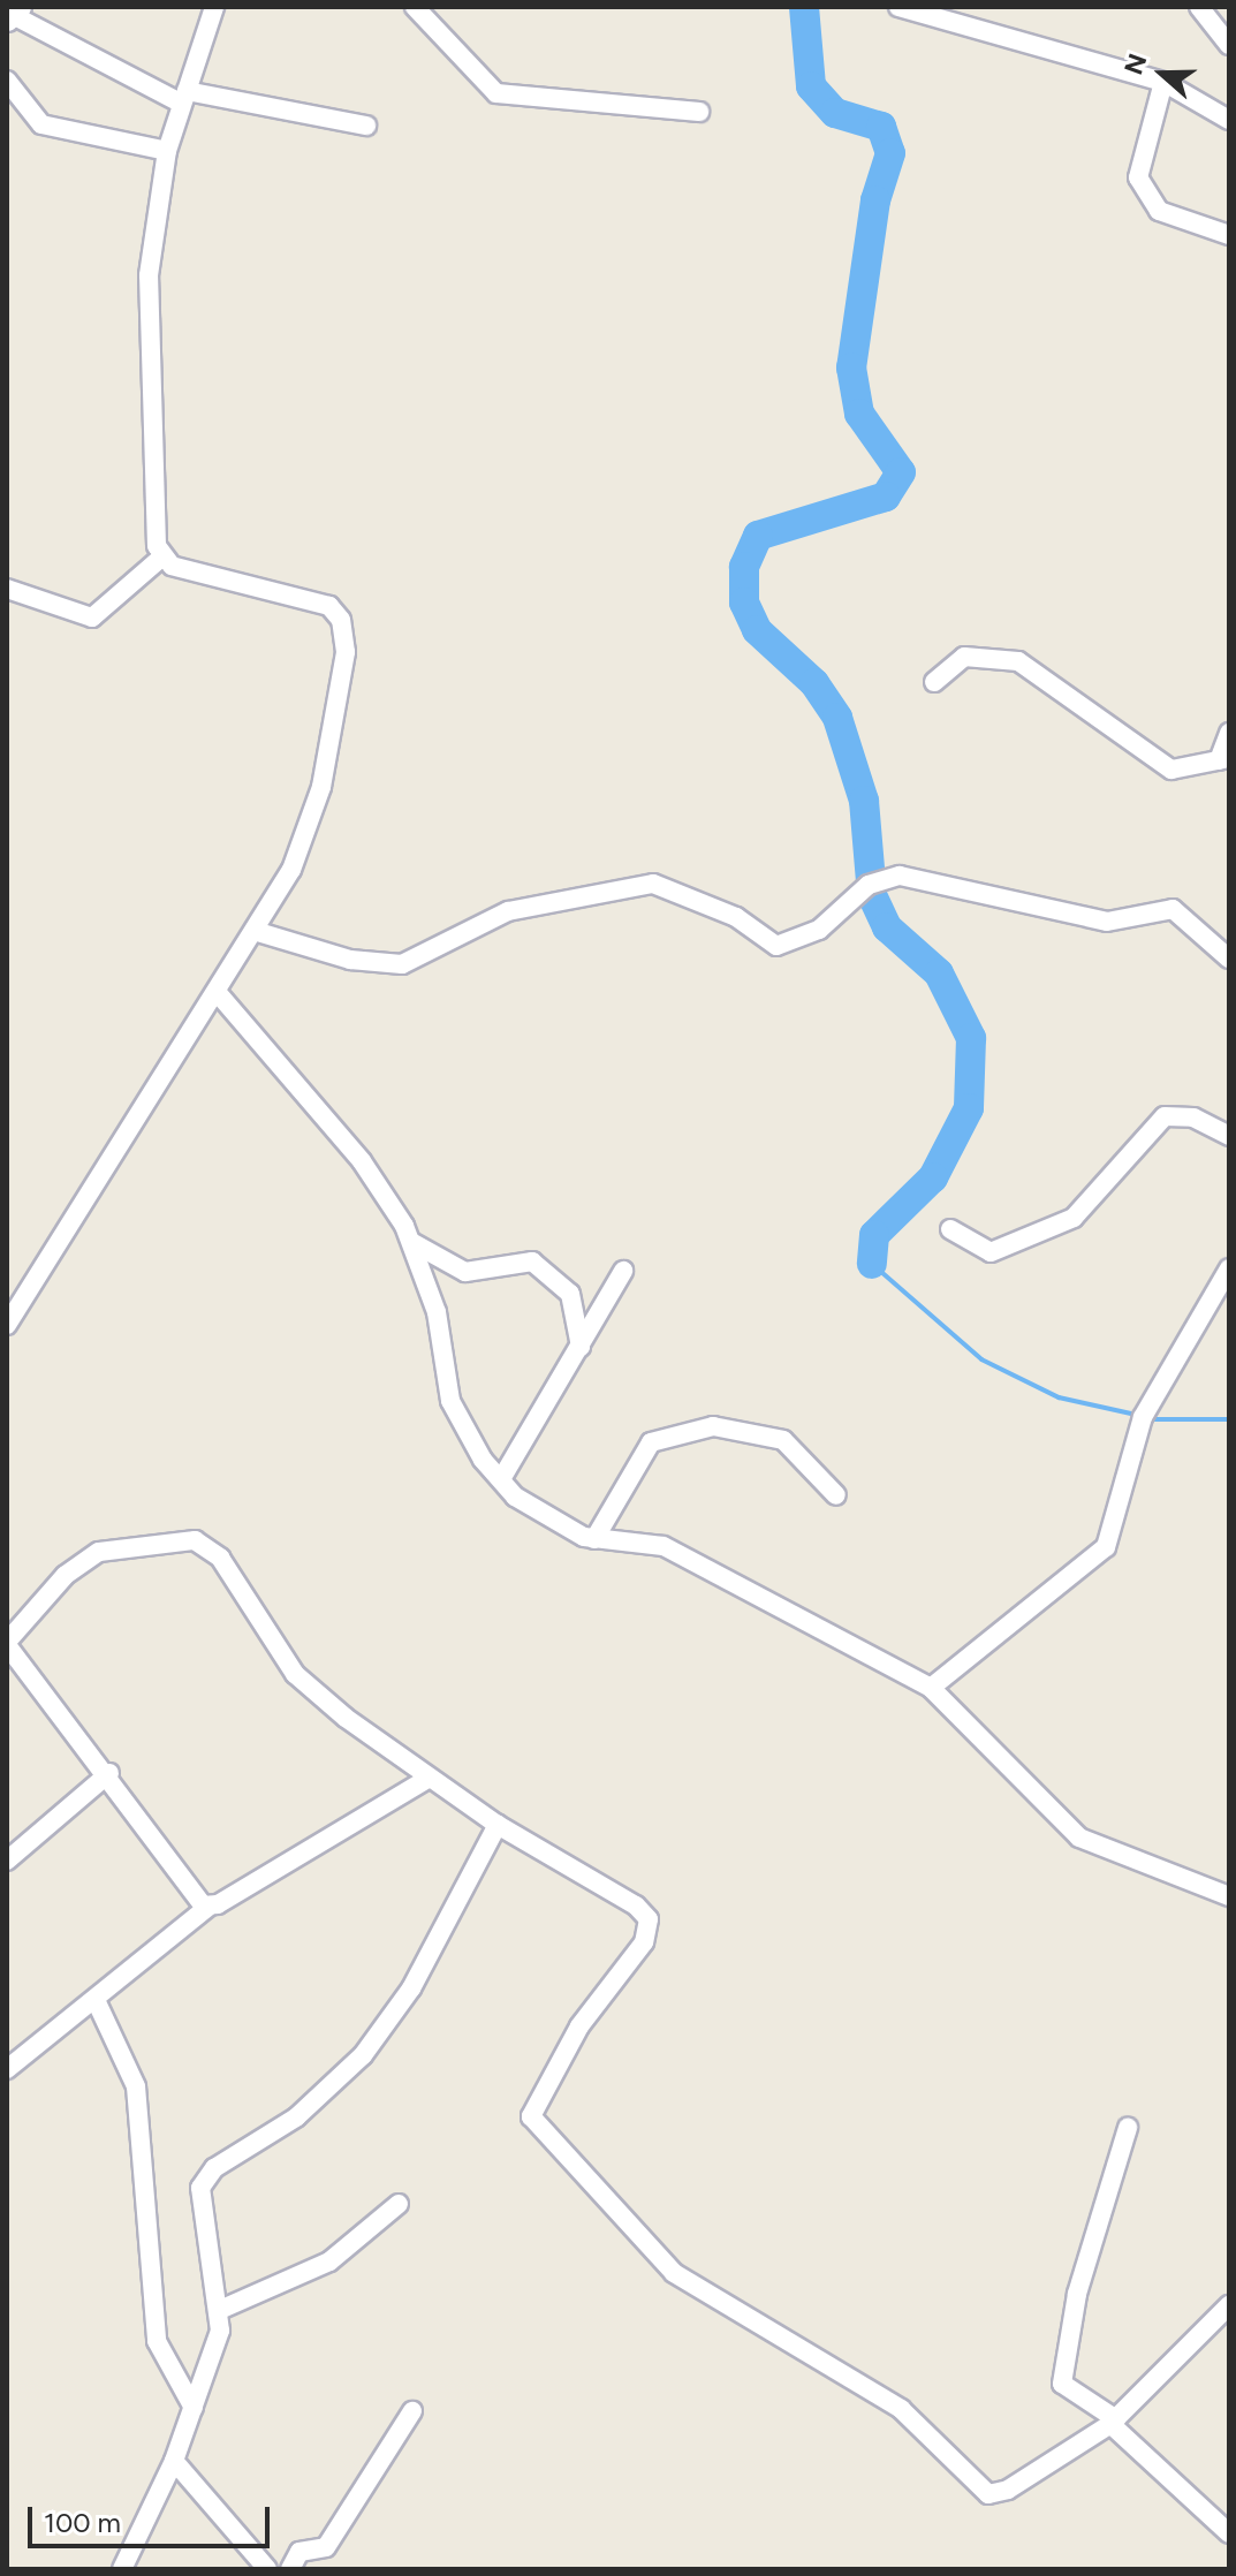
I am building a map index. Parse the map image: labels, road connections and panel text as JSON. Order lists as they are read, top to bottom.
{
  "scale_bar": "100 m",
  "north": "left"
}
